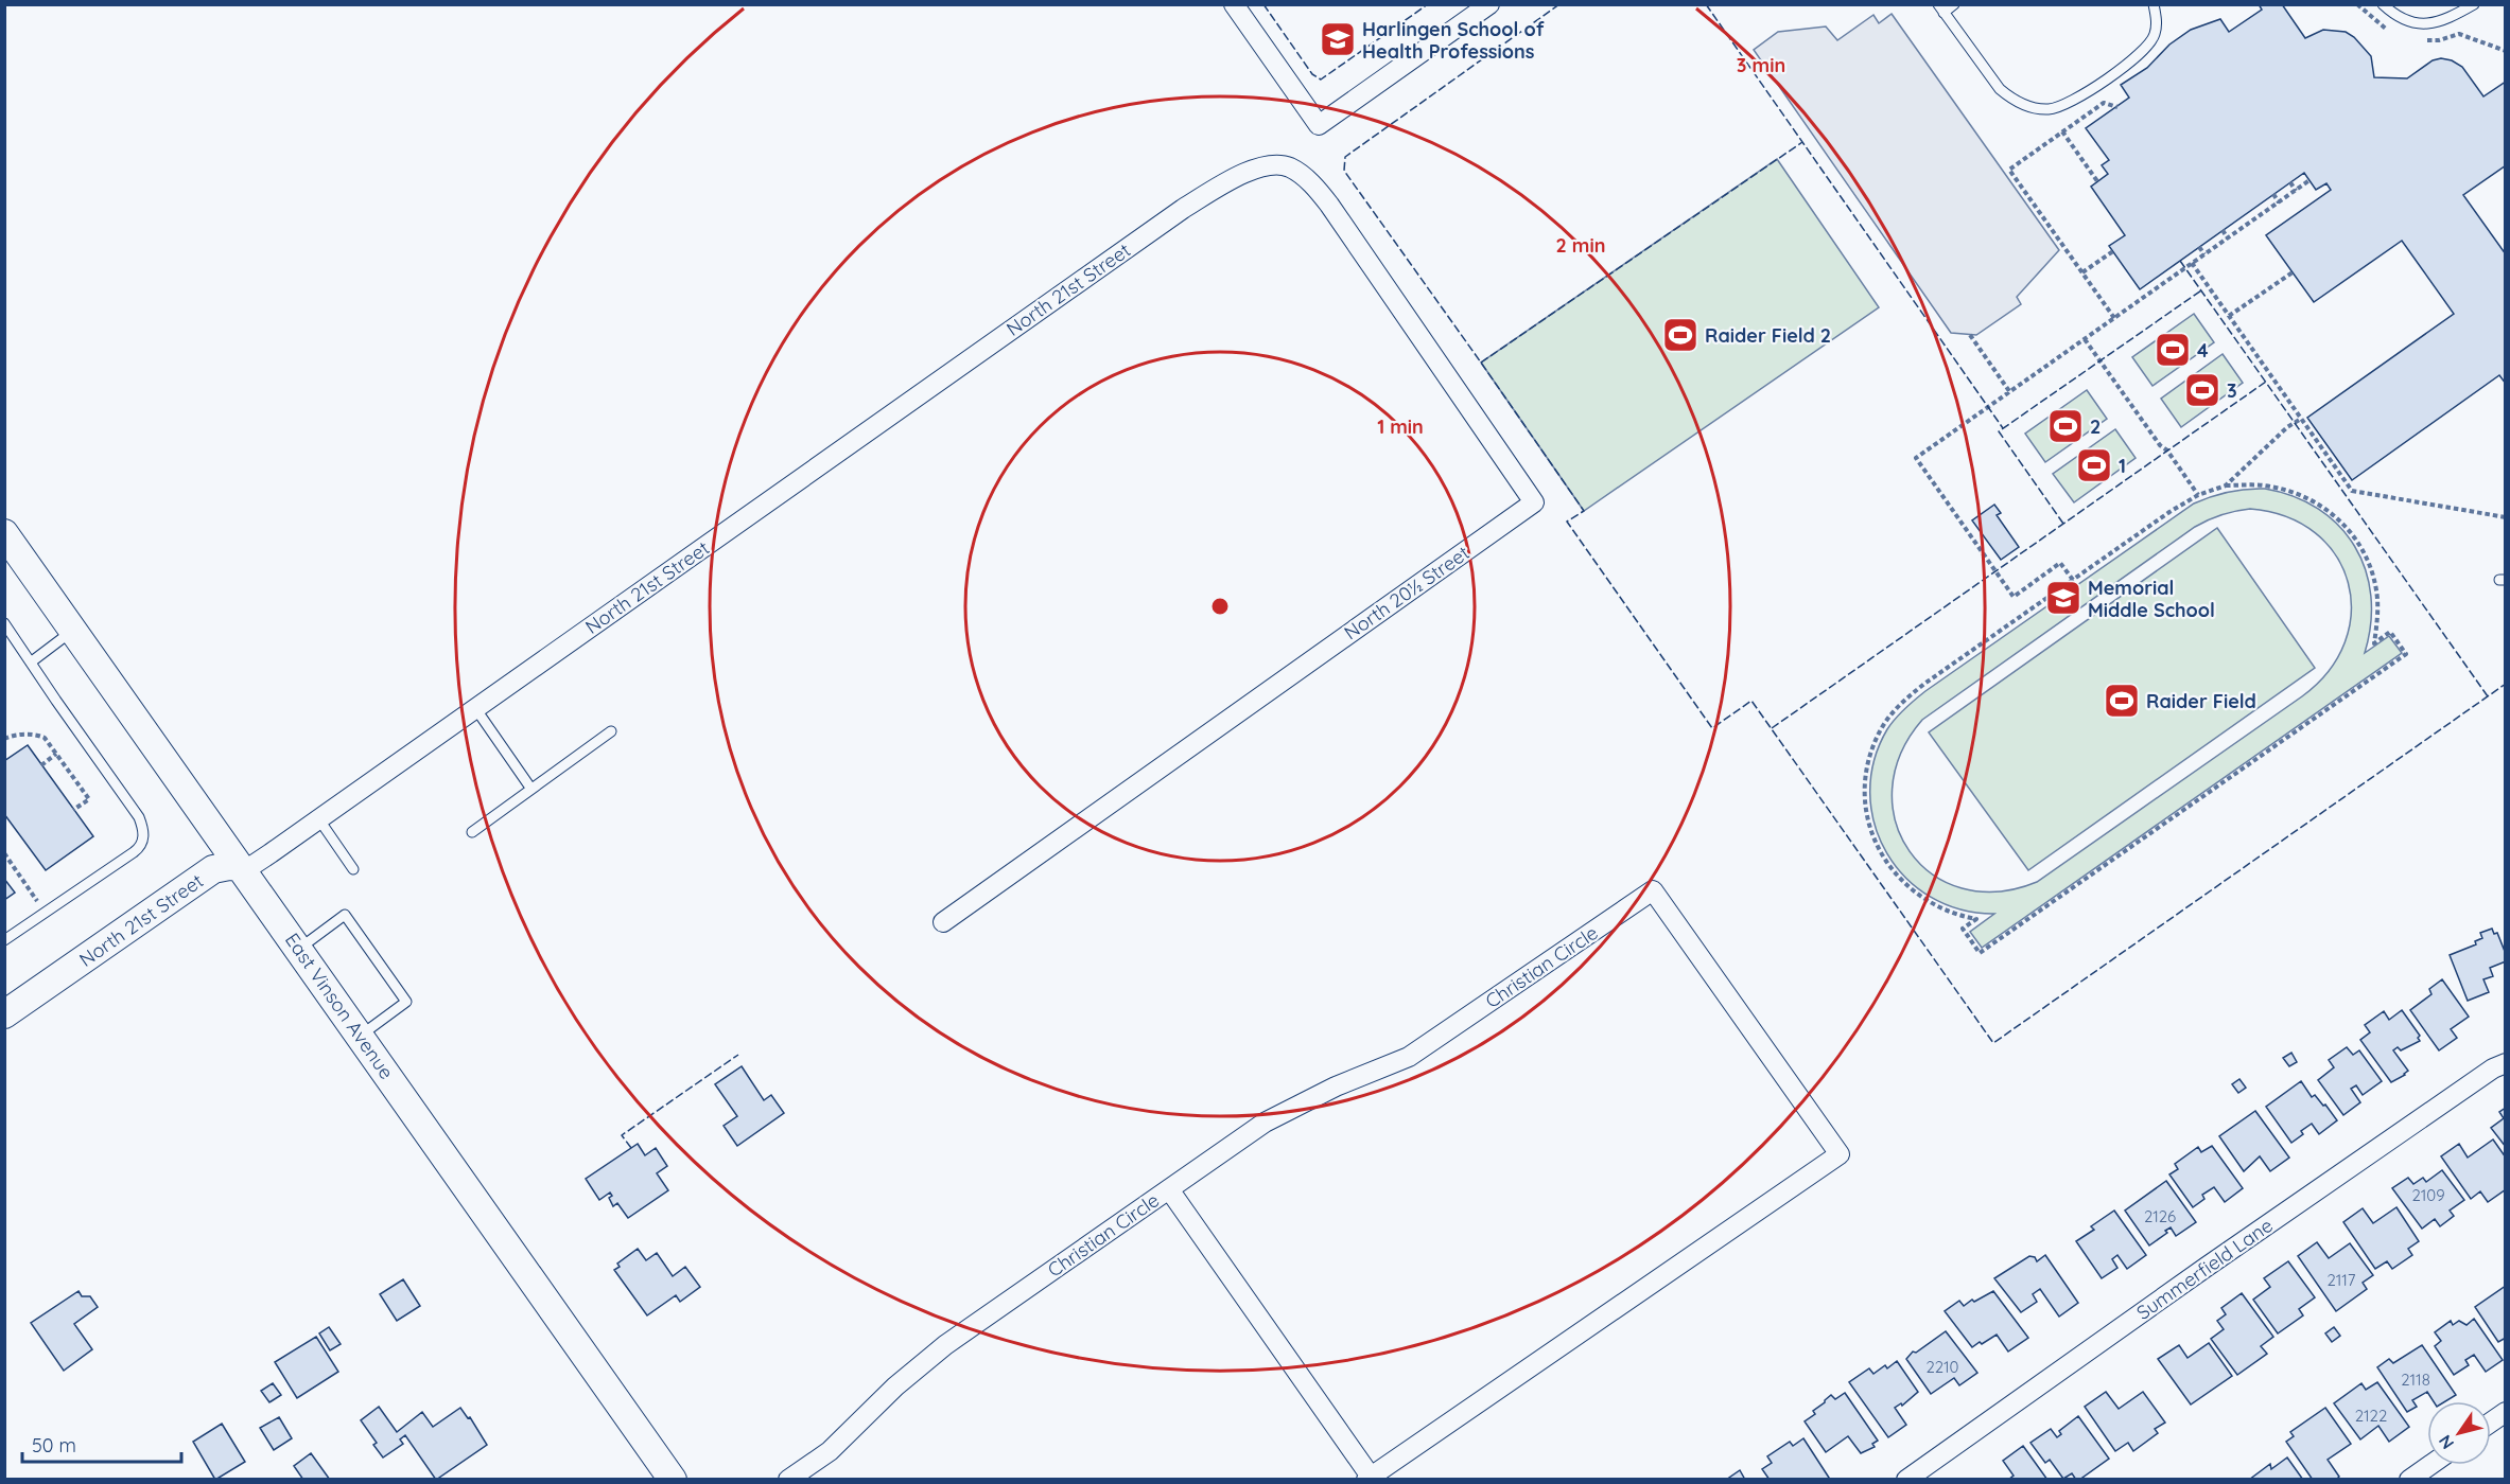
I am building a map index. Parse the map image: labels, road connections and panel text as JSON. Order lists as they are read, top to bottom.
{
  "streets": {
    "street": [
      "North 21st Street",
      "North 20½ Street",
      "Christian Circle",
      "East Vinson Avenue",
      "Summerfield Lane"
    ]
  },
  "crossings": [
    ["North 21st Street", "North 20½ Street"],
    ["North 21st Street", "East Vinson Avenue"]
  ],
  "places": {
    "school or university": ["Harlingen School of Health Professions", "Memorial Middle School"],
    "sports": [
      "Raider Field 2",
      "4",
      "3",
      "2",
      "1",
      "Raider Field"
    ]
  },
  "house_numbers": [
    "2109",
    "2126",
    "2117",
    "2210",
    "2118",
    "2122"
  ],
  "scale_bar": "50 m",
  "north": "bottom left",
  "rings": ["3 min", "2 min", "1 min"]
}
